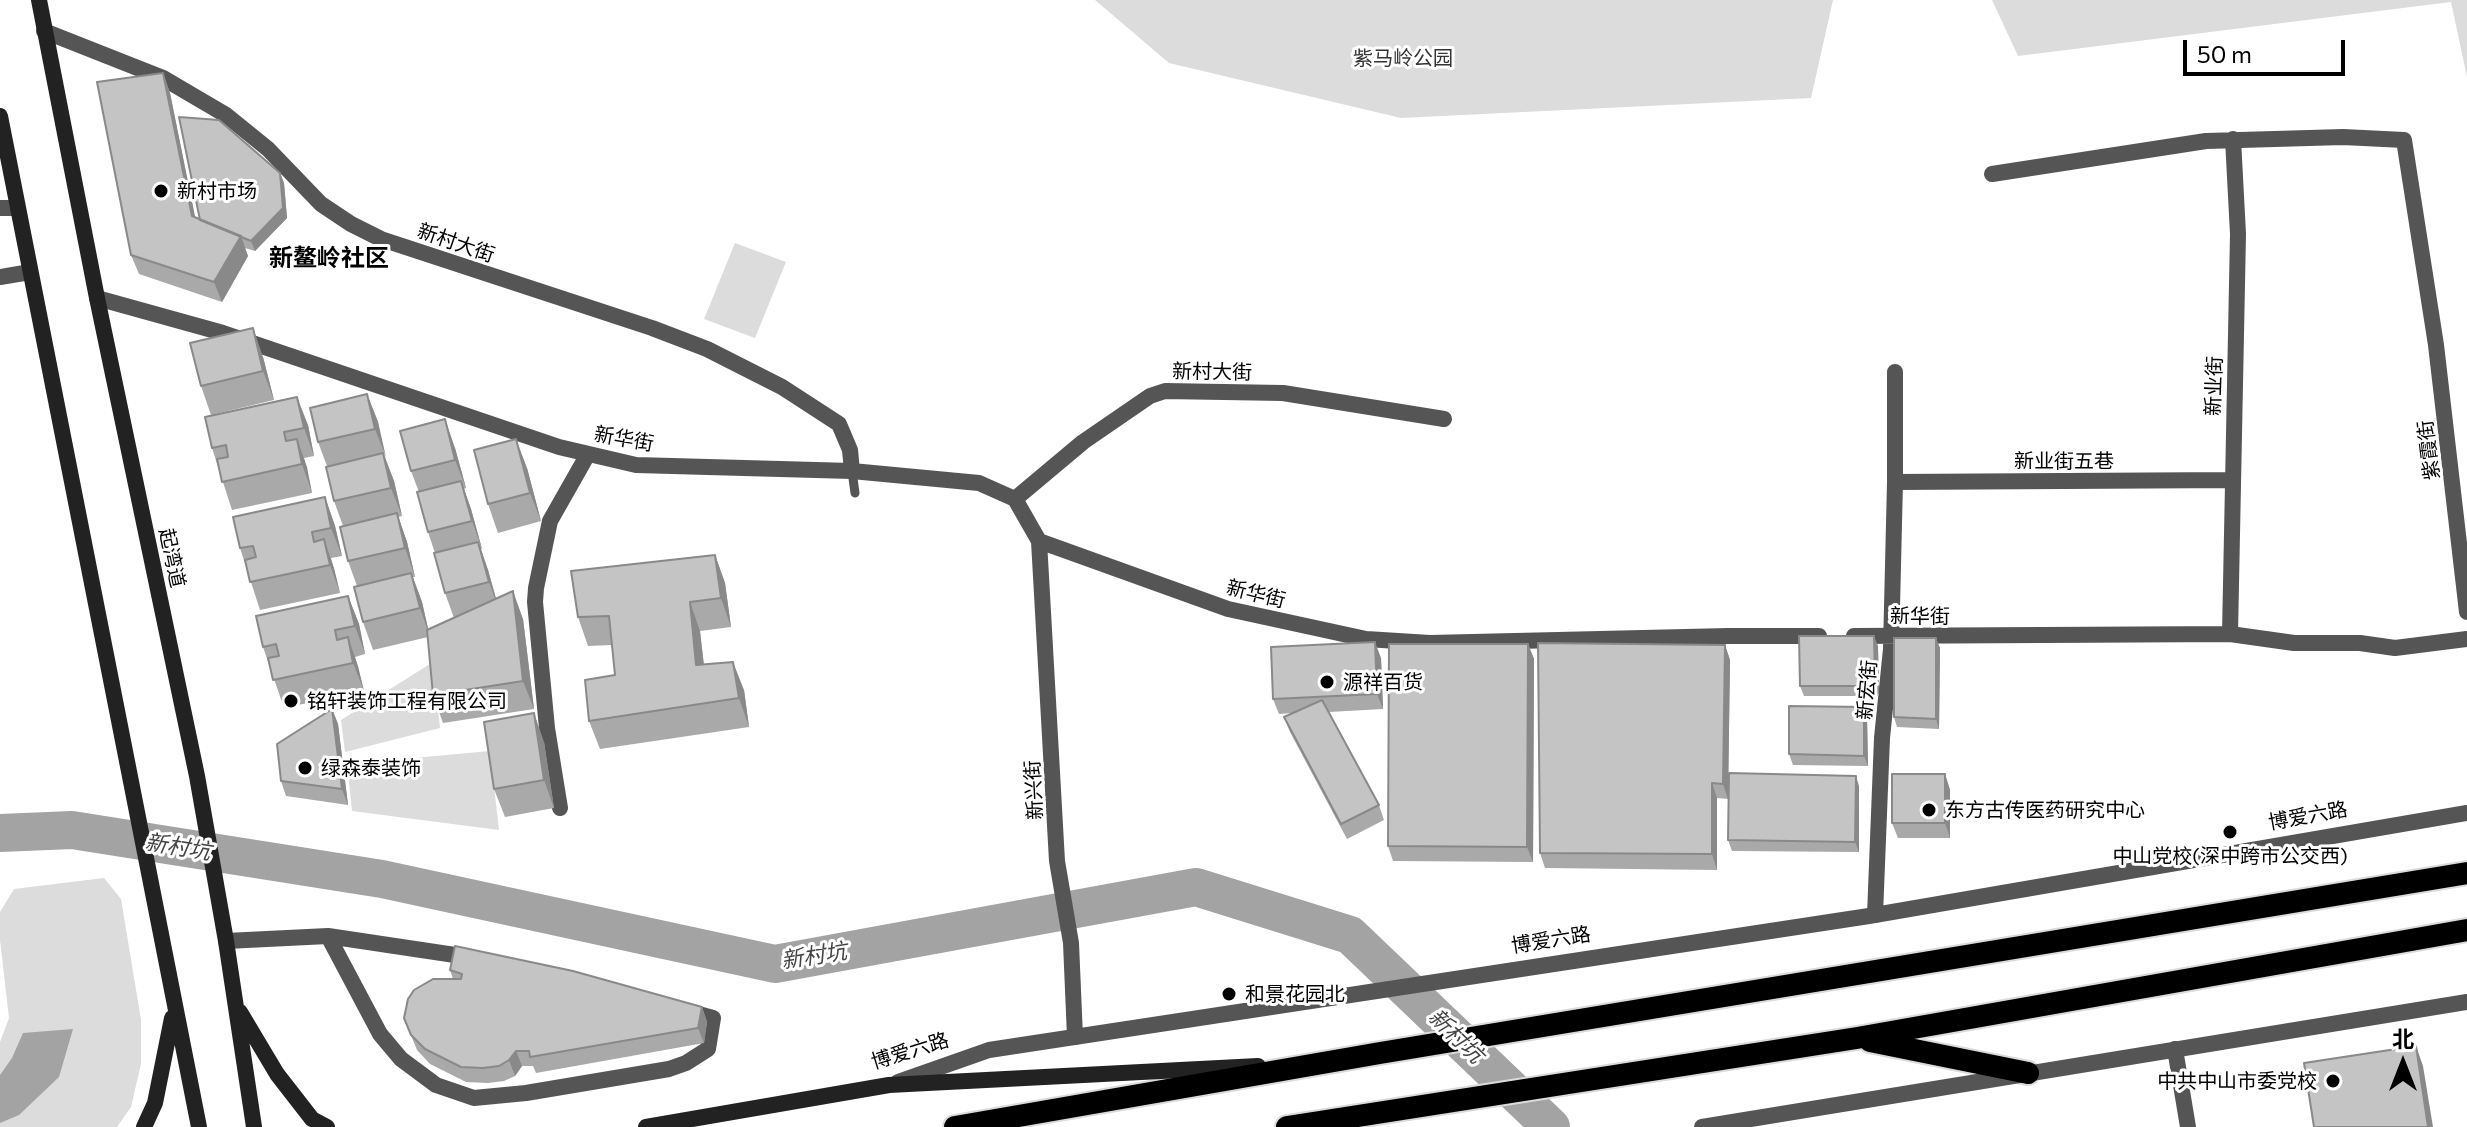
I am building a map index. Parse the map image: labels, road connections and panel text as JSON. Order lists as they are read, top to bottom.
{
  "streets": {
    "main road": ["起湾道", "博爱六路"],
    "street": [
      "新村大街",
      "新业街",
      "新华街",
      "紫霞街",
      "新业街五巷",
      "新宏街",
      "新兴街"
    ]
  },
  "crossings": [
    ["新村大街", "新华街"],
    ["新村大街", "起湾道"],
    ["新业街", "新华街"],
    ["新业街", "紫霞街"],
    ["新业街", "新业街五巷"],
    ["新华街", "起湾道"],
    ["新华街", "新宏街"],
    ["新华街", "新兴街"],
    ["新业街五巷", "新宏街"],
    ["新宏街", "博爱六路"],
    ["新兴街", "博爱六路"]
  ],
  "districts": ["新鳌岭社区"],
  "water": ["新村坑"],
  "parks": ["紫马岭公园"],
  "places": [
    "新村市场",
    "源祥百货",
    "铭轩装饰工程有限公司",
    "绿森泰装饰",
    "东方古传医药研究中心",
    "中山党校(深中跨市公交西)",
    "和景花园北",
    "中共中山市委党校"
  ],
  "scale_bar": "50 m",
  "north": "top"
}
